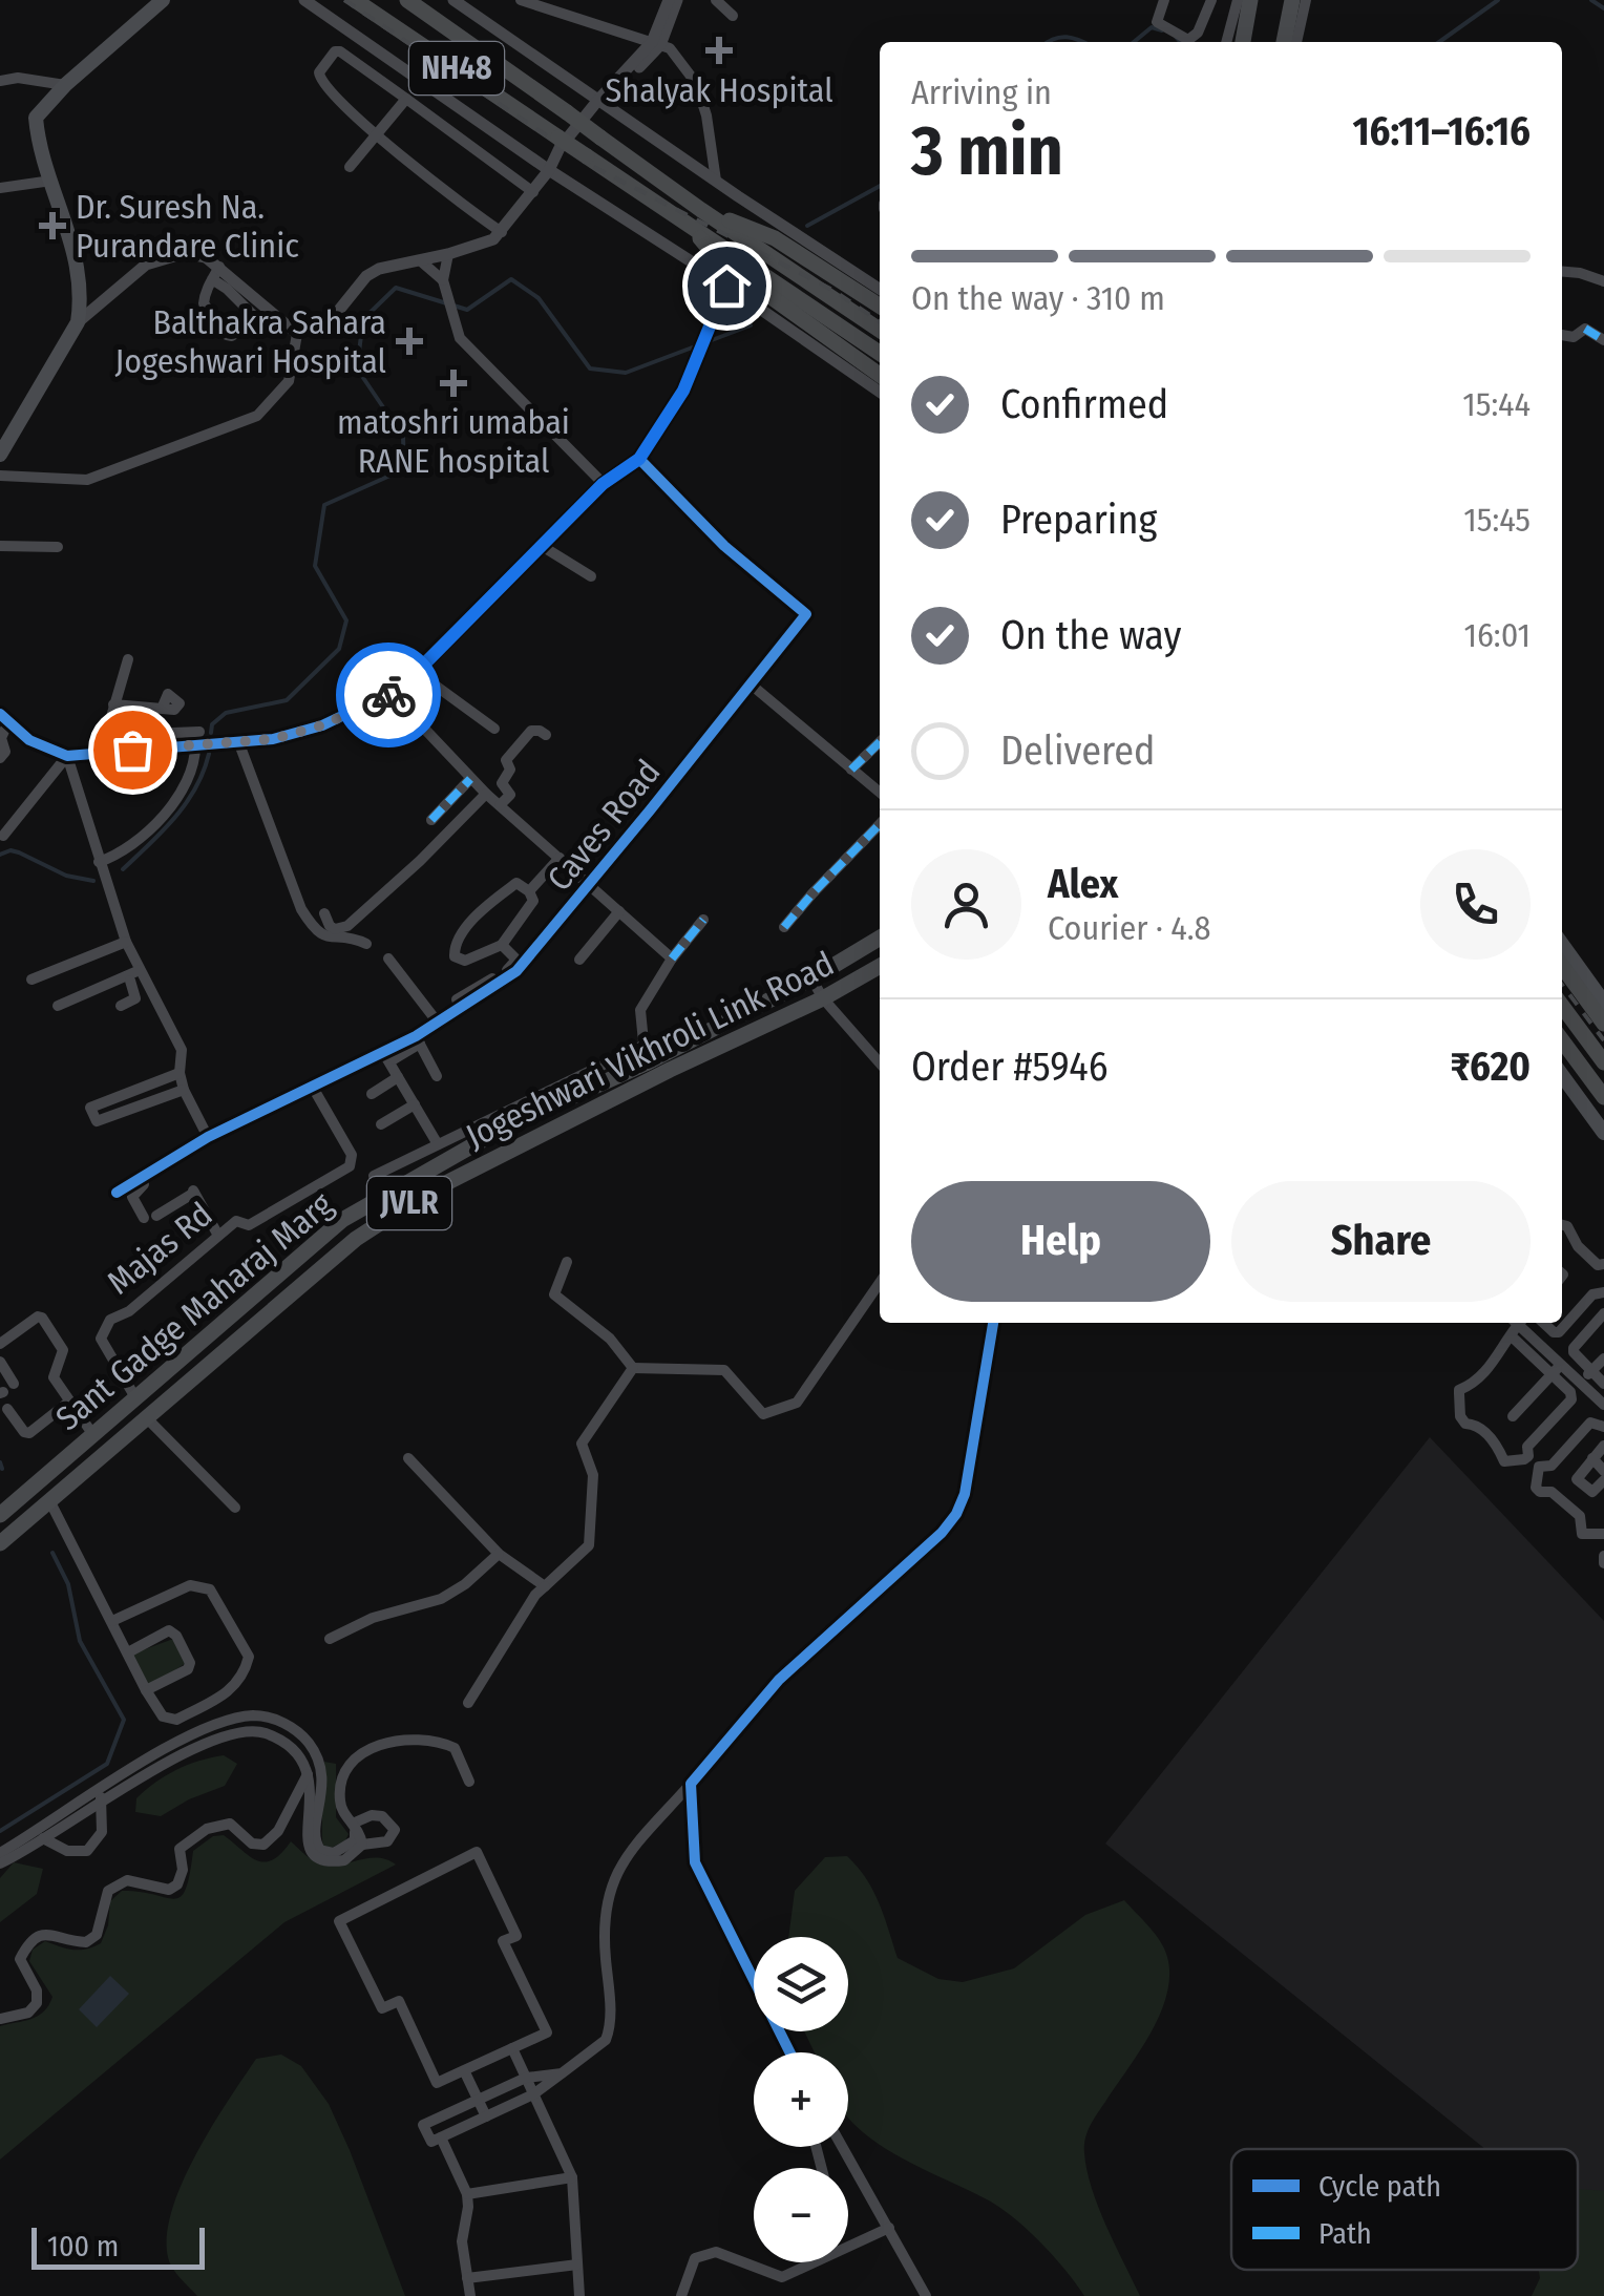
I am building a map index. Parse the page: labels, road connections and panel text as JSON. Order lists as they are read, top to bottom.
{
  "streets": {
    "highway": ["NH48"],
    "main road": ["Jogeshwari Vikhroli Link Road", "JVLR", "Sant Gadge Maharaj Marg"],
    "street": ["Caves Road", "Majas Rd"]
  },
  "crossings": [
    ["Caves Road", "Majas Rd"],
    ["Majas Rd", "Sant Gadge Maharaj Marg"]
  ],
  "places": {
    "health": [
      "Shalyak Hospital",
      "Dr. Suresh Na. Purandare Clinic",
      "Balthakra Sahara Jogeshwari Hospital",
      "matoshri umabai RANE hospital"
    ]
  },
  "legend": ["Cycle path", "Path"],
  "scale_bar": "100 m",
  "page": {
    "heading": ["3 min", "Arriving in", "16:11–16:16"],
    "panel": [
      "Alex",
      "Courier · 4.8",
      "Order #5946",
      "₹620"
    ],
    "bar": "On the way · 310 m",
    "list": [
      ["Confirmed", "15:44"],
      ["Preparing", "15:45"],
      ["On the way", "16:01"],
      "Delivered"
    ],
    "buttons": ["Help", "Share"],
    "map_buttons": ["+", "−"],
    "scale": "100 m"
  }
}
